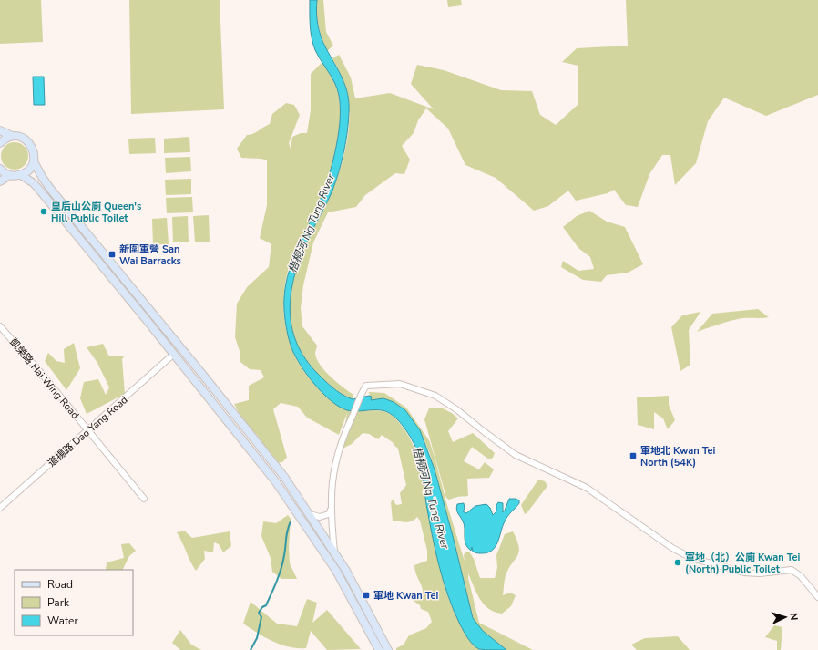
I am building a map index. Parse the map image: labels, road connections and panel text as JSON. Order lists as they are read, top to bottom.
{
  "streets": {
    "street": ["凱榮路 Hai Wing Road", "道揚路 Dao Yang Road"]
  },
  "crossings": [
    ["凱榮路 Hai Wing Road", "道揚路 Dao Yang Road"]
  ],
  "water": ["梧桐河 Ng Tung River"],
  "places": {
    "other": ["皇后山公廁 Queen's Hill Public Toilet", "軍地（北）公廁 Kwan Tei (North) Public Toilet"],
    "transit": ["新圍軍營 San Wai Barracks", "軍地北 Kwan Tei North (54K)", "軍地 Kwan Tei"]
  },
  "legend": ["Road", "Park", "Water"],
  "north": "right"
}
